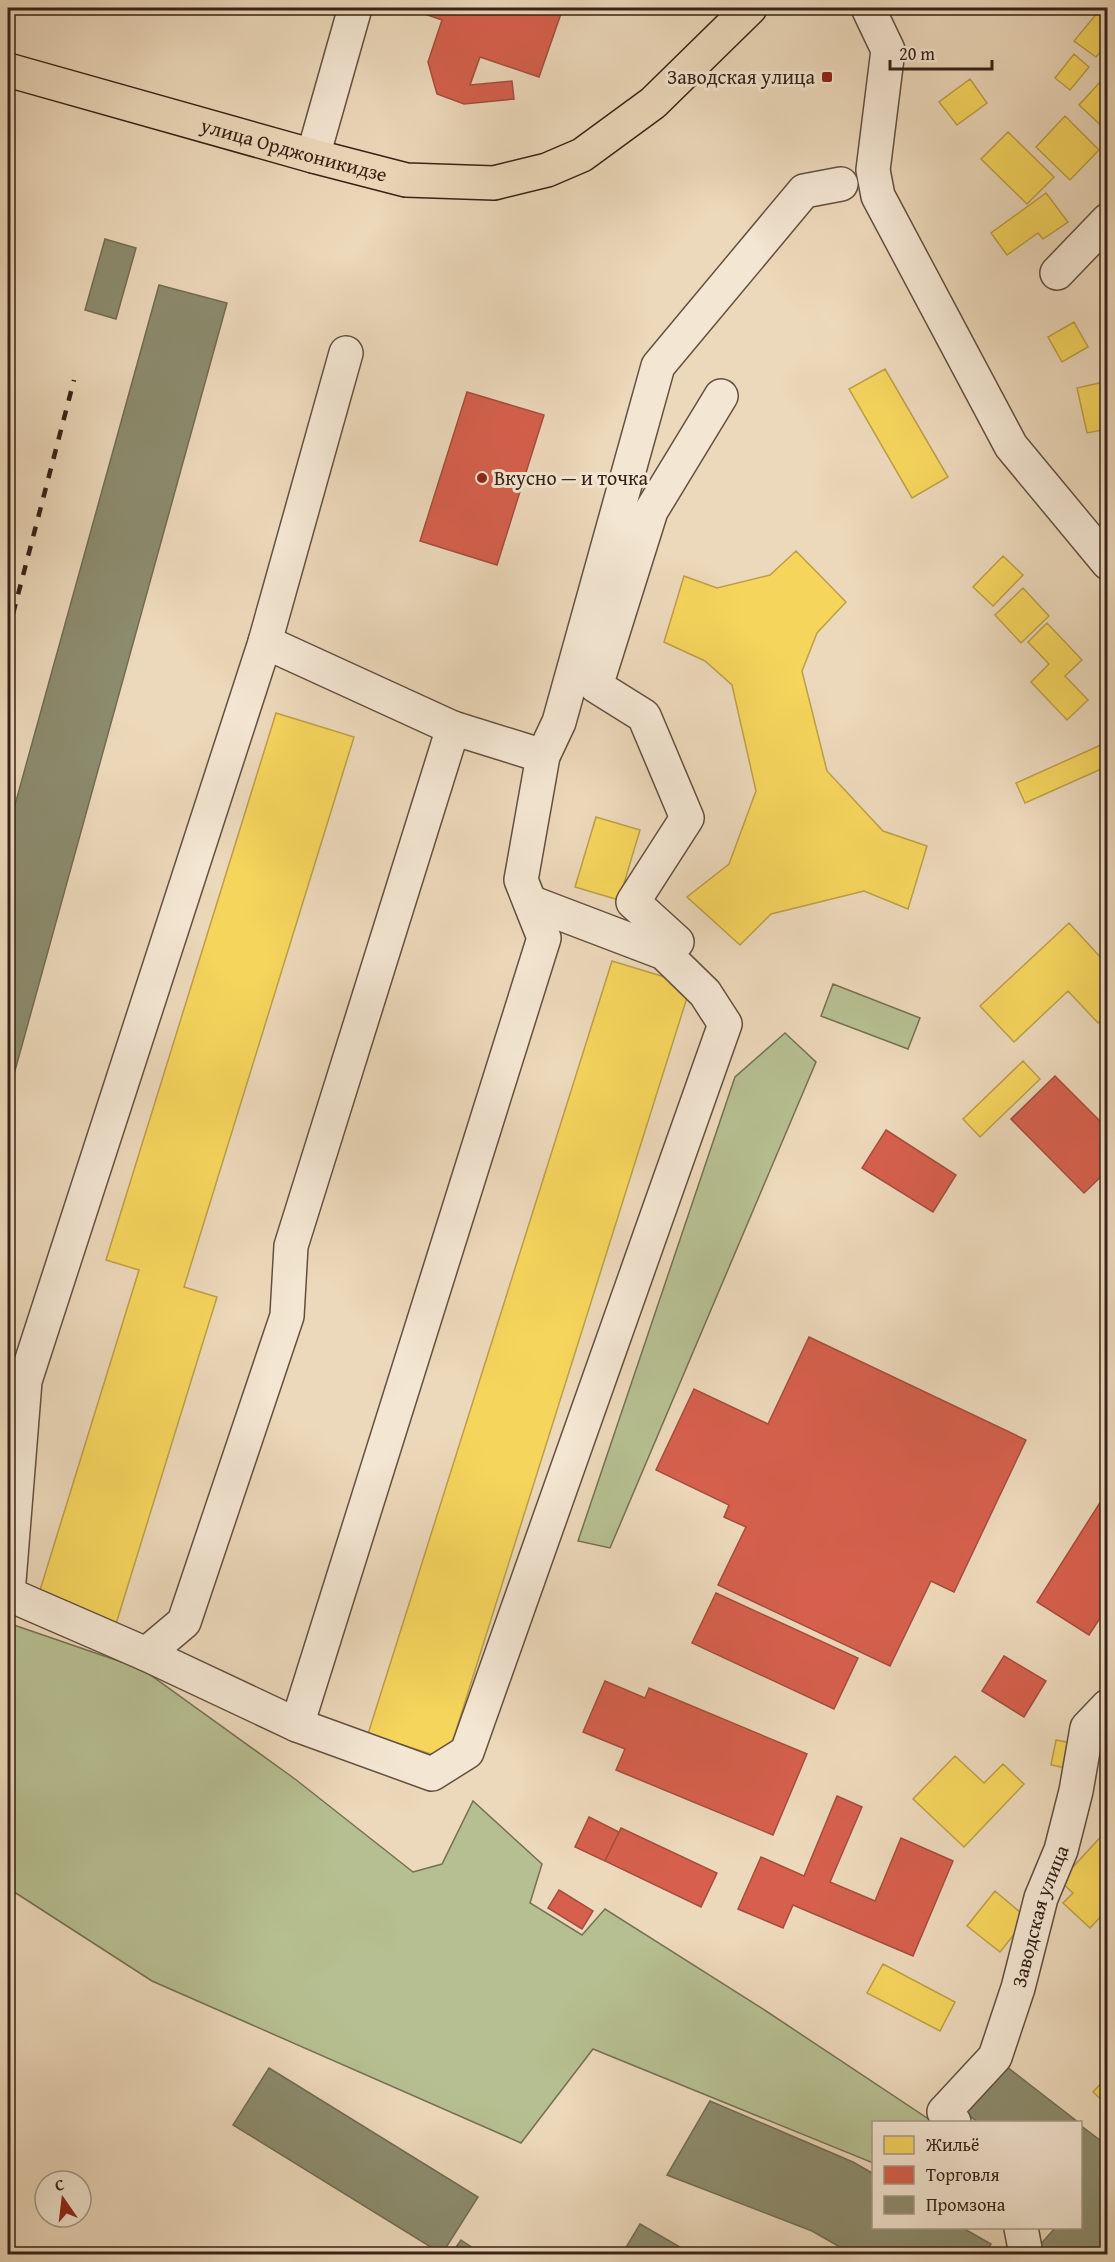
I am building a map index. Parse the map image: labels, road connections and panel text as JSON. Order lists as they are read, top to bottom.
{
  "streets": {
    "main road": ["улица Орджоникидзе"],
    "street": ["Заводская улица"]
  },
  "places": {
    "transit": ["Заводская улица"],
    "other": ["Вкусно — и точка"]
  },
  "legend": ["Жильё", "Торговля", "Промзона"],
  "scale_bar": "20 m",
  "north": "top"
}
